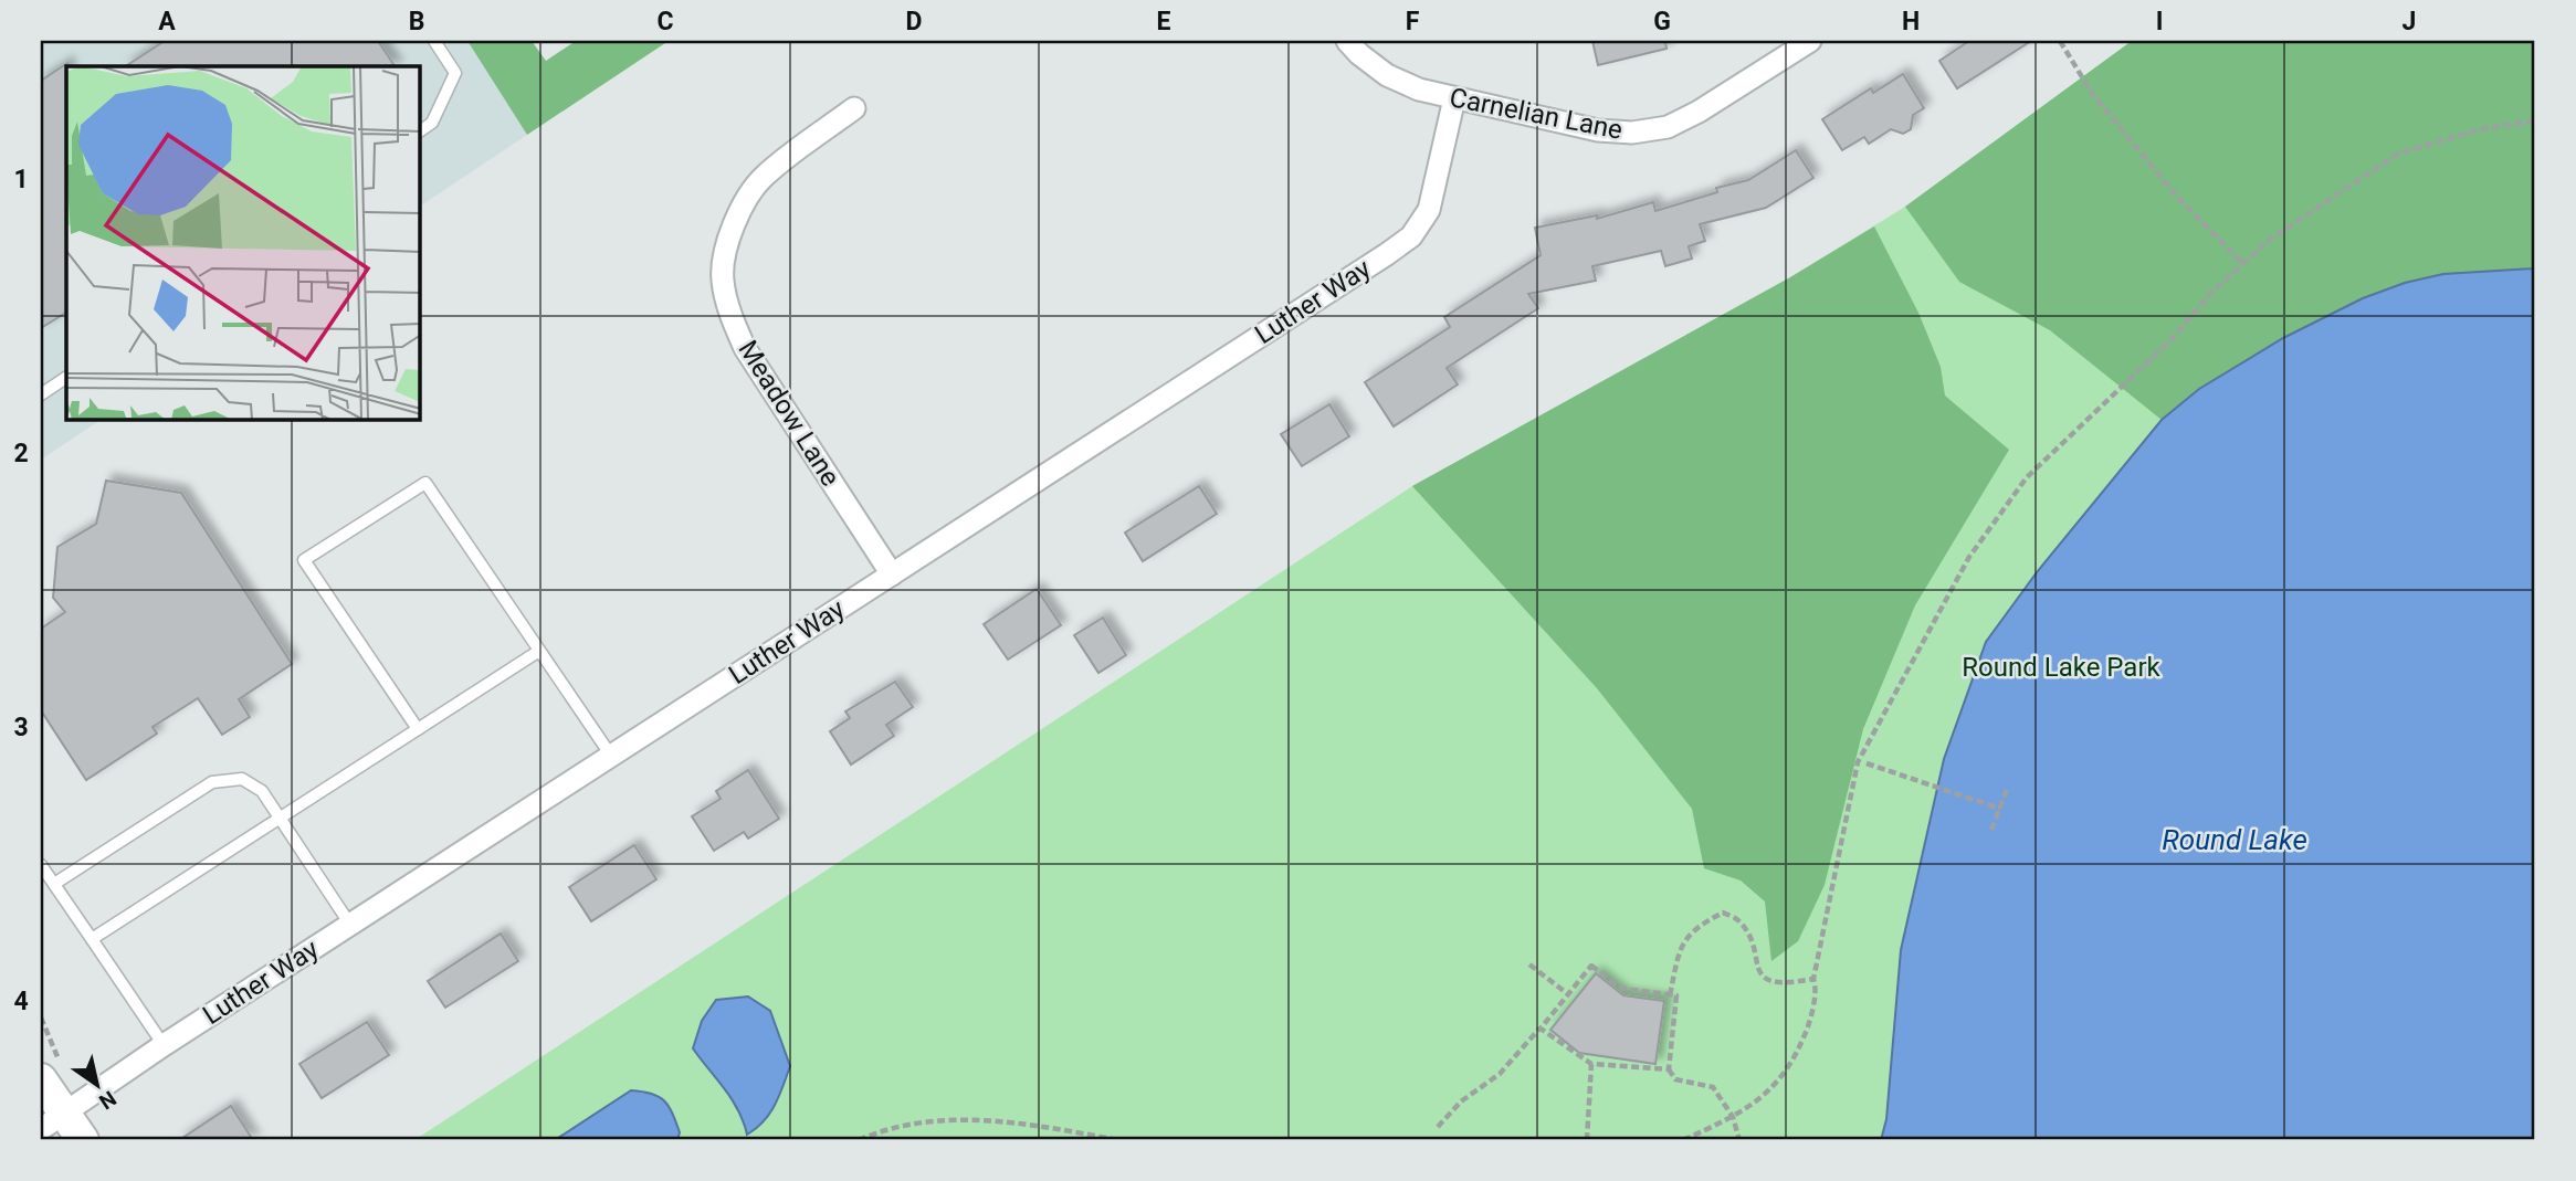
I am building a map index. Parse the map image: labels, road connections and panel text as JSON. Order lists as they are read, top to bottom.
{
  "streets": {
    "street": ["Carnelian Lane", "Luther Way", "Meadow Lane"]
  },
  "crossings": [
    ["Carnelian Lane", "Luther Way"],
    ["Luther Way", "Meadow Lane"]
  ],
  "water": ["Round Lake"],
  "parks": ["Round Lake Park"],
  "north": "bottom right",
  "grid": {
    "columns": [
      "A",
      "B",
      "C",
      "D",
      "E",
      "F",
      "G",
      "H",
      "I",
      "J"
    ],
    "rows": [
      "1",
      "2",
      "3",
      "4"
    ]
  }
}
